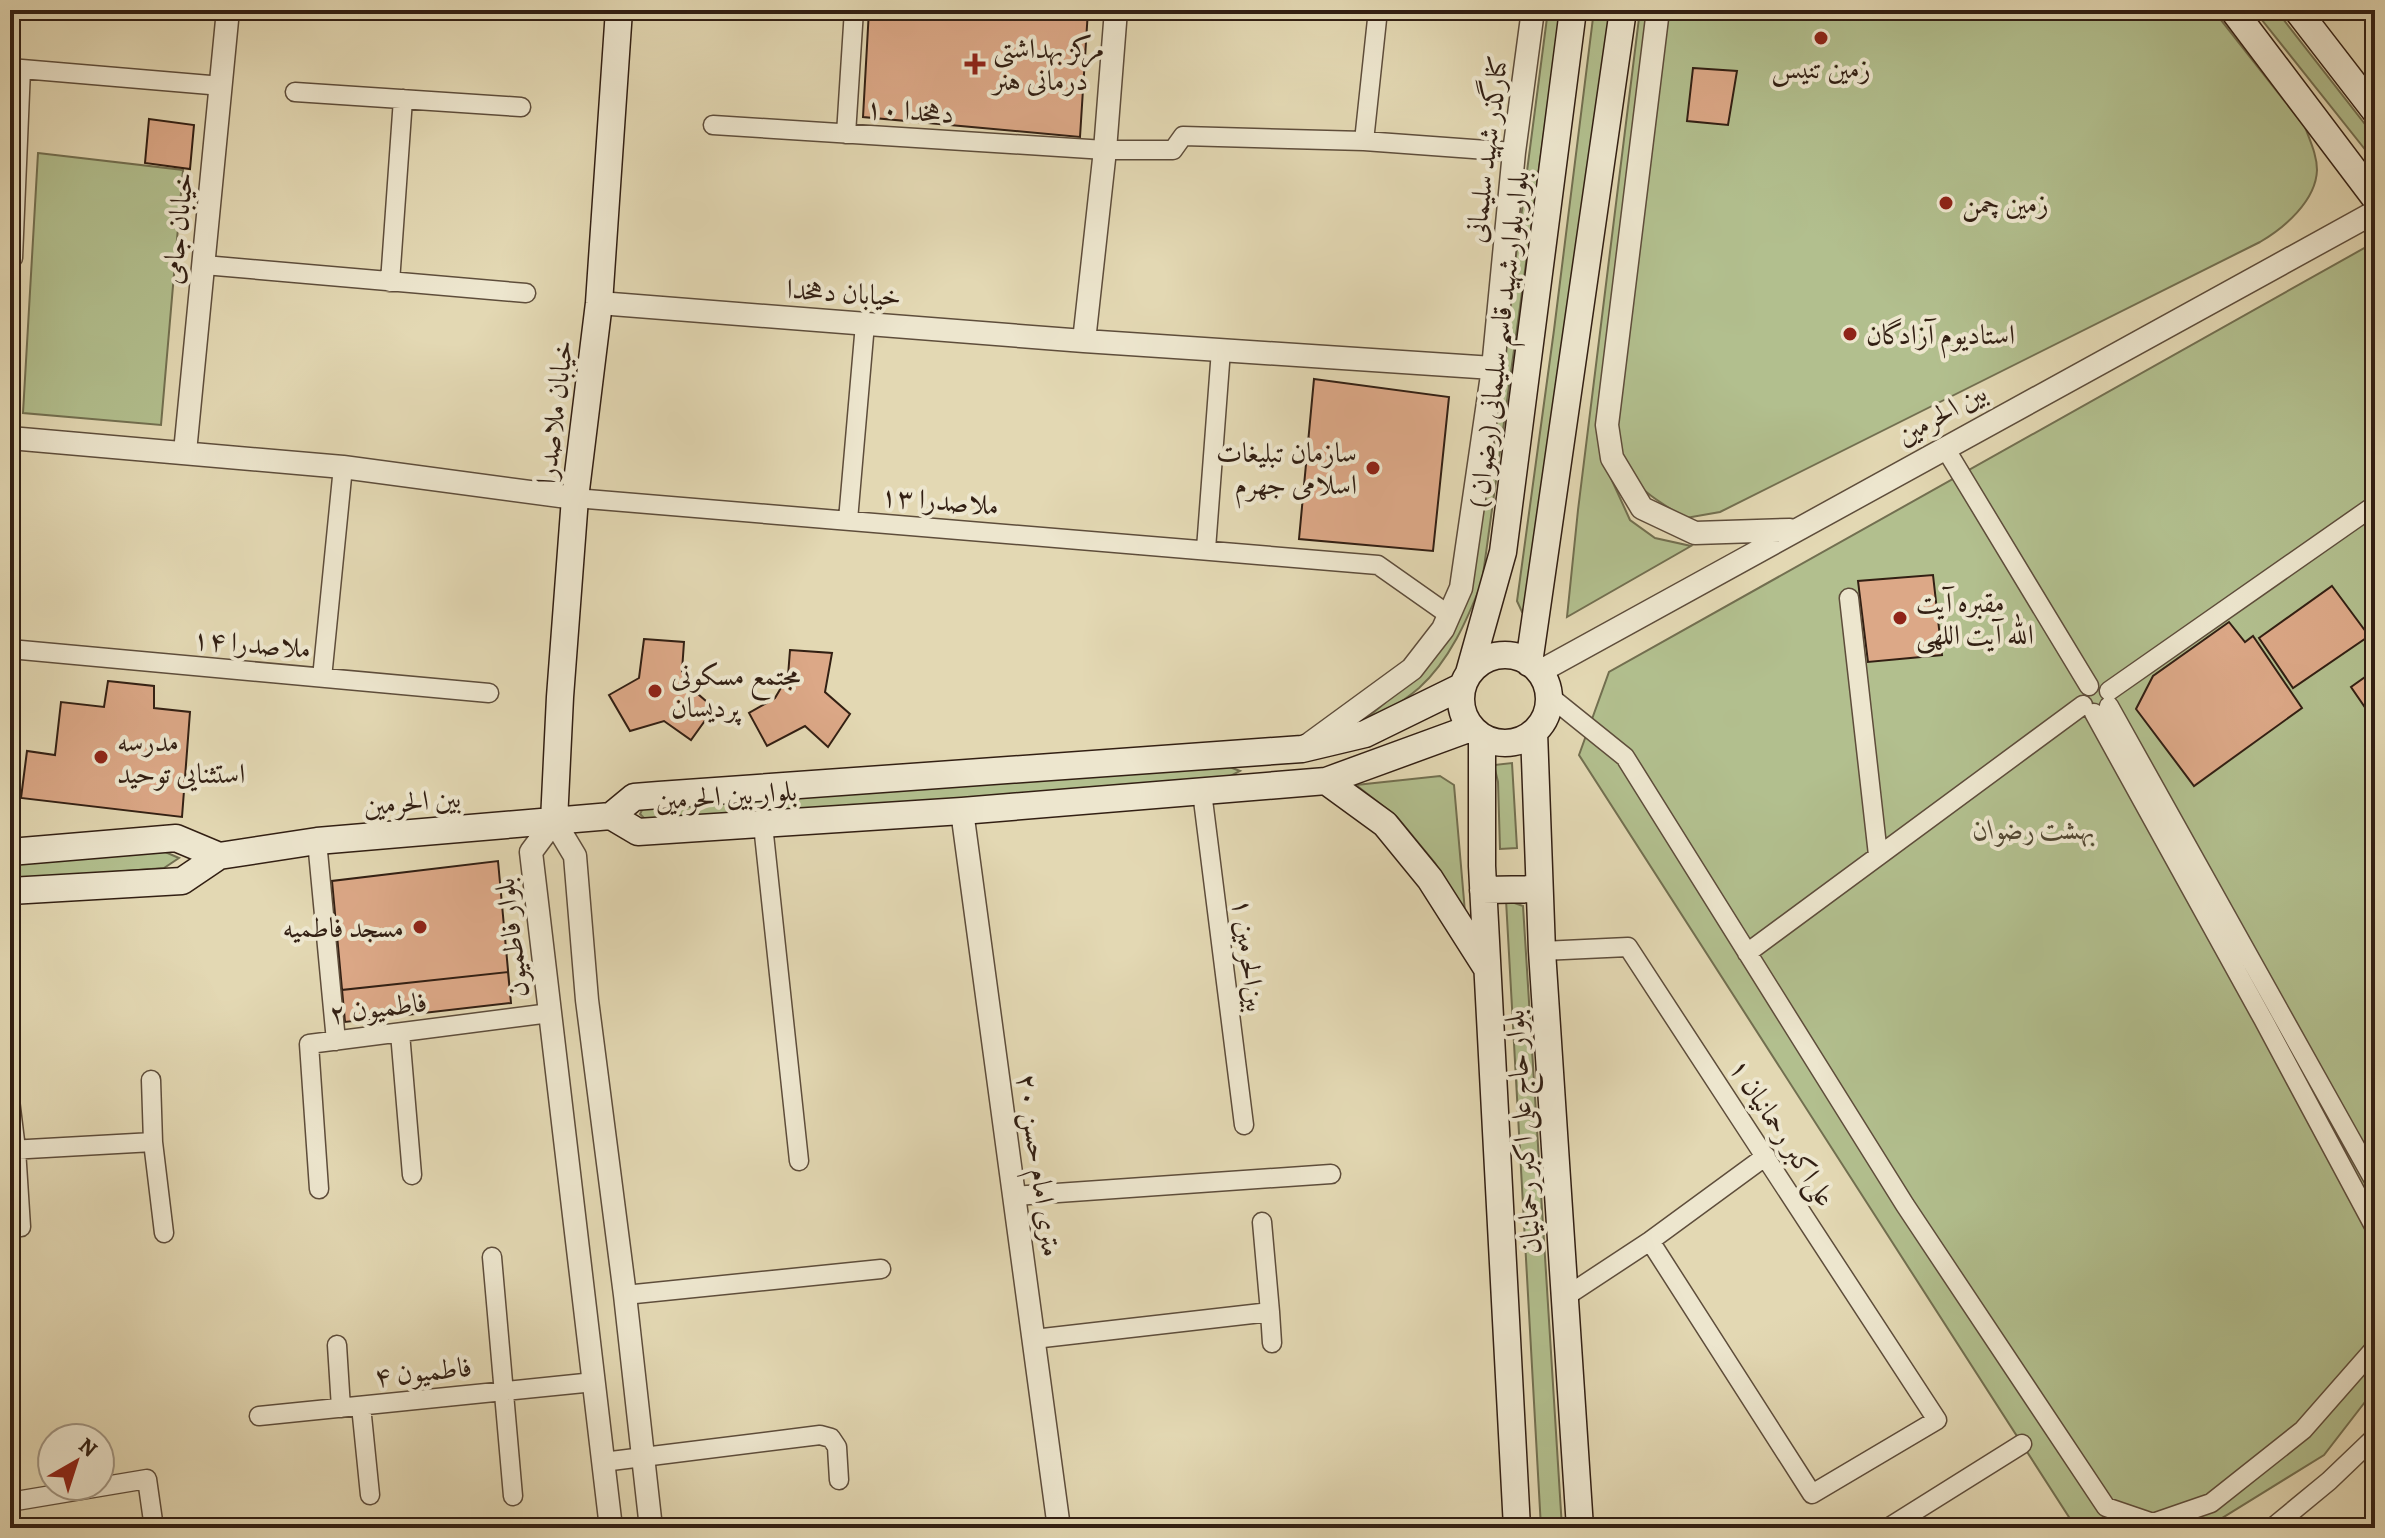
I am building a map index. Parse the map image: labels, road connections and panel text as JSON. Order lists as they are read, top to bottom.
{
  "streets": {
    "main road": [
      "بلوار بلوار شهید قاسم سلیمانی (رضوان )",
      "خیابان ملاصدرا",
      "بین الحرمین",
      "بلوار بین الحرمین",
      "بلوار حاج علی اکبر رحمانیان"
    ],
    "street": [
      "دهخدا ۱۰",
      "کنارگذر شهید سلیمانی",
      "خیابان جامی",
      "خیابان دهخدا",
      "ملاصدرا ۱۳",
      "ملاصدرا ۱۴",
      "بلوار فاطمیون",
      "بین‌الحرمین ۱",
      "فاطمیون ۲",
      "علی‌اکبر رحمانیان ۱",
      "۲۰ متری امام حسن",
      "فاطمیون ۴"
    ]
  },
  "crossings": [
    ["کنارگذر شهید سلیمانی", "خیابان دهخدا"],
    ["کنارگذر شهید سلیمانی", "ملاصدرا ۱۳"],
    ["کنارگذر شهید سلیمانی", "بلوار بین الحرمین"],
    ["خیابان دهخدا", "خیابان ملاصدرا"],
    ["بلوار بلوار شهید قاسم سلیمانی (رضوان )", "بین الحرمین"],
    ["بلوار بلوار شهید قاسم سلیمانی (رضوان )", "بلوار بین الحرمین"],
    ["بلوار بلوار شهید قاسم سلیمانی (رضوان )", "بلوار حاج علی اکبر رحمانیان"],
    ["خیابان ملاصدرا", "بین الحرمین"],
    ["خیابان ملاصدرا", "ملاصدرا ۱۳"],
    ["خیابان ملاصدرا", "بلوار فاطمیون"],
    ["بین الحرمین", "بلوار بین الحرمین"],
    ["بین الحرمین", "بلوار فاطمیون"],
    ["بین الحرمین", "بلوار حاج علی اکبر رحمانیان"],
    ["بلوار بین الحرمین", "بین‌الحرمین ۱"],
    ["بلوار بین الحرمین", "بلوار حاج علی اکبر رحمانیان"],
    ["بلوار بین الحرمین", "۲۰ متری امام حسن"],
    ["بلوار فاطمیون", "فاطمیون ۲"],
    ["بلوار فاطمیون", "فاطمیون ۴"],
    ["بلوار حاج علی اکبر رحمانیان", "علی‌اکبر رحمانیان ۱"]
  ],
  "parks": ["بهشت رضوان"],
  "places": {
    "other": [
      "زمین تنیس",
      "زمین چمن",
      "استادیوم آزادگان",
      "سازمان تبلیغات اسلامی جهرم",
      "مقبره آیت الله آیت اللهی",
      "مجتمع مسکونی پردیسان",
      "مدرسه استثنایی توحید",
      "مسجد فاطمیه"
    ],
    "health": ["مرکز بهداشتی درمانی هنر"]
  },
  "north": "top right"
}
